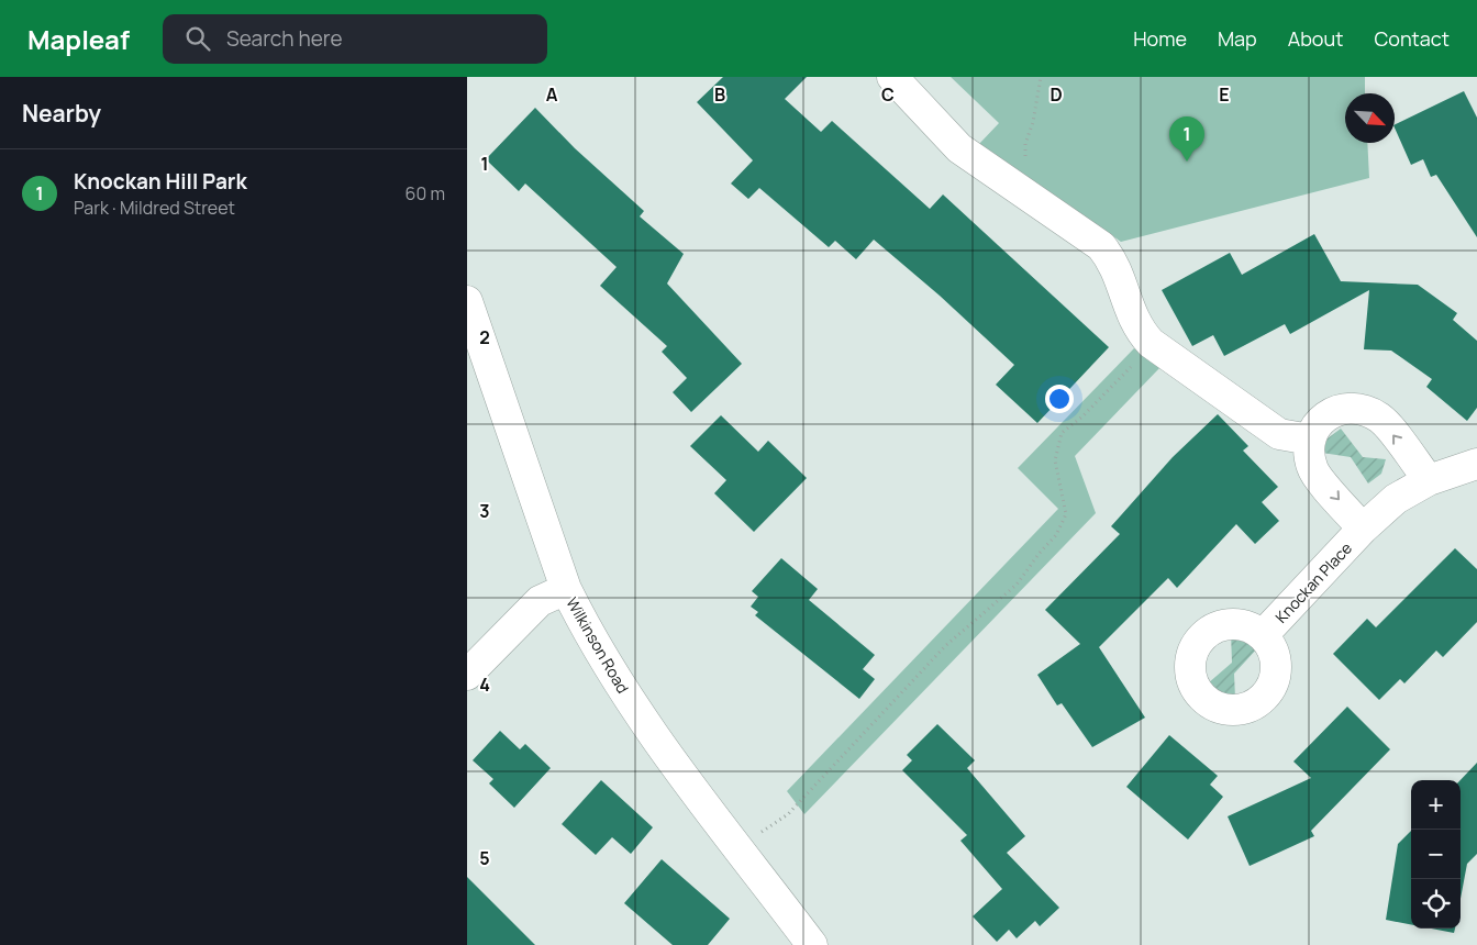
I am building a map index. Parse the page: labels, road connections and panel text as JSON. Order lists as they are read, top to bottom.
{
  "streets": {
    "street": ["Knockan Place", "Wilkinson Road"]
  },
  "north": "bottom right",
  "page": {
    "header": "Mapleaf",
    "search": "Search here",
    "nav": [
      "Home",
      "Map",
      "About",
      "Contact"
    ],
    "heading": "Nearby",
    "pins": "1",
    "list": [
      {
        "mark": "1",
        "name": "Knockan Hill Park",
        "note": "Park · Mildred Street",
        "value": "60 m"
      }
    ],
    "map_buttons": ["+", "−"]
  },
  "grid": {
    "columns": [
      "A",
      "B",
      "C",
      "D",
      "E"
    ],
    "rows": [
      "1",
      "2",
      "3",
      "4",
      "5"
    ]
  }
}
